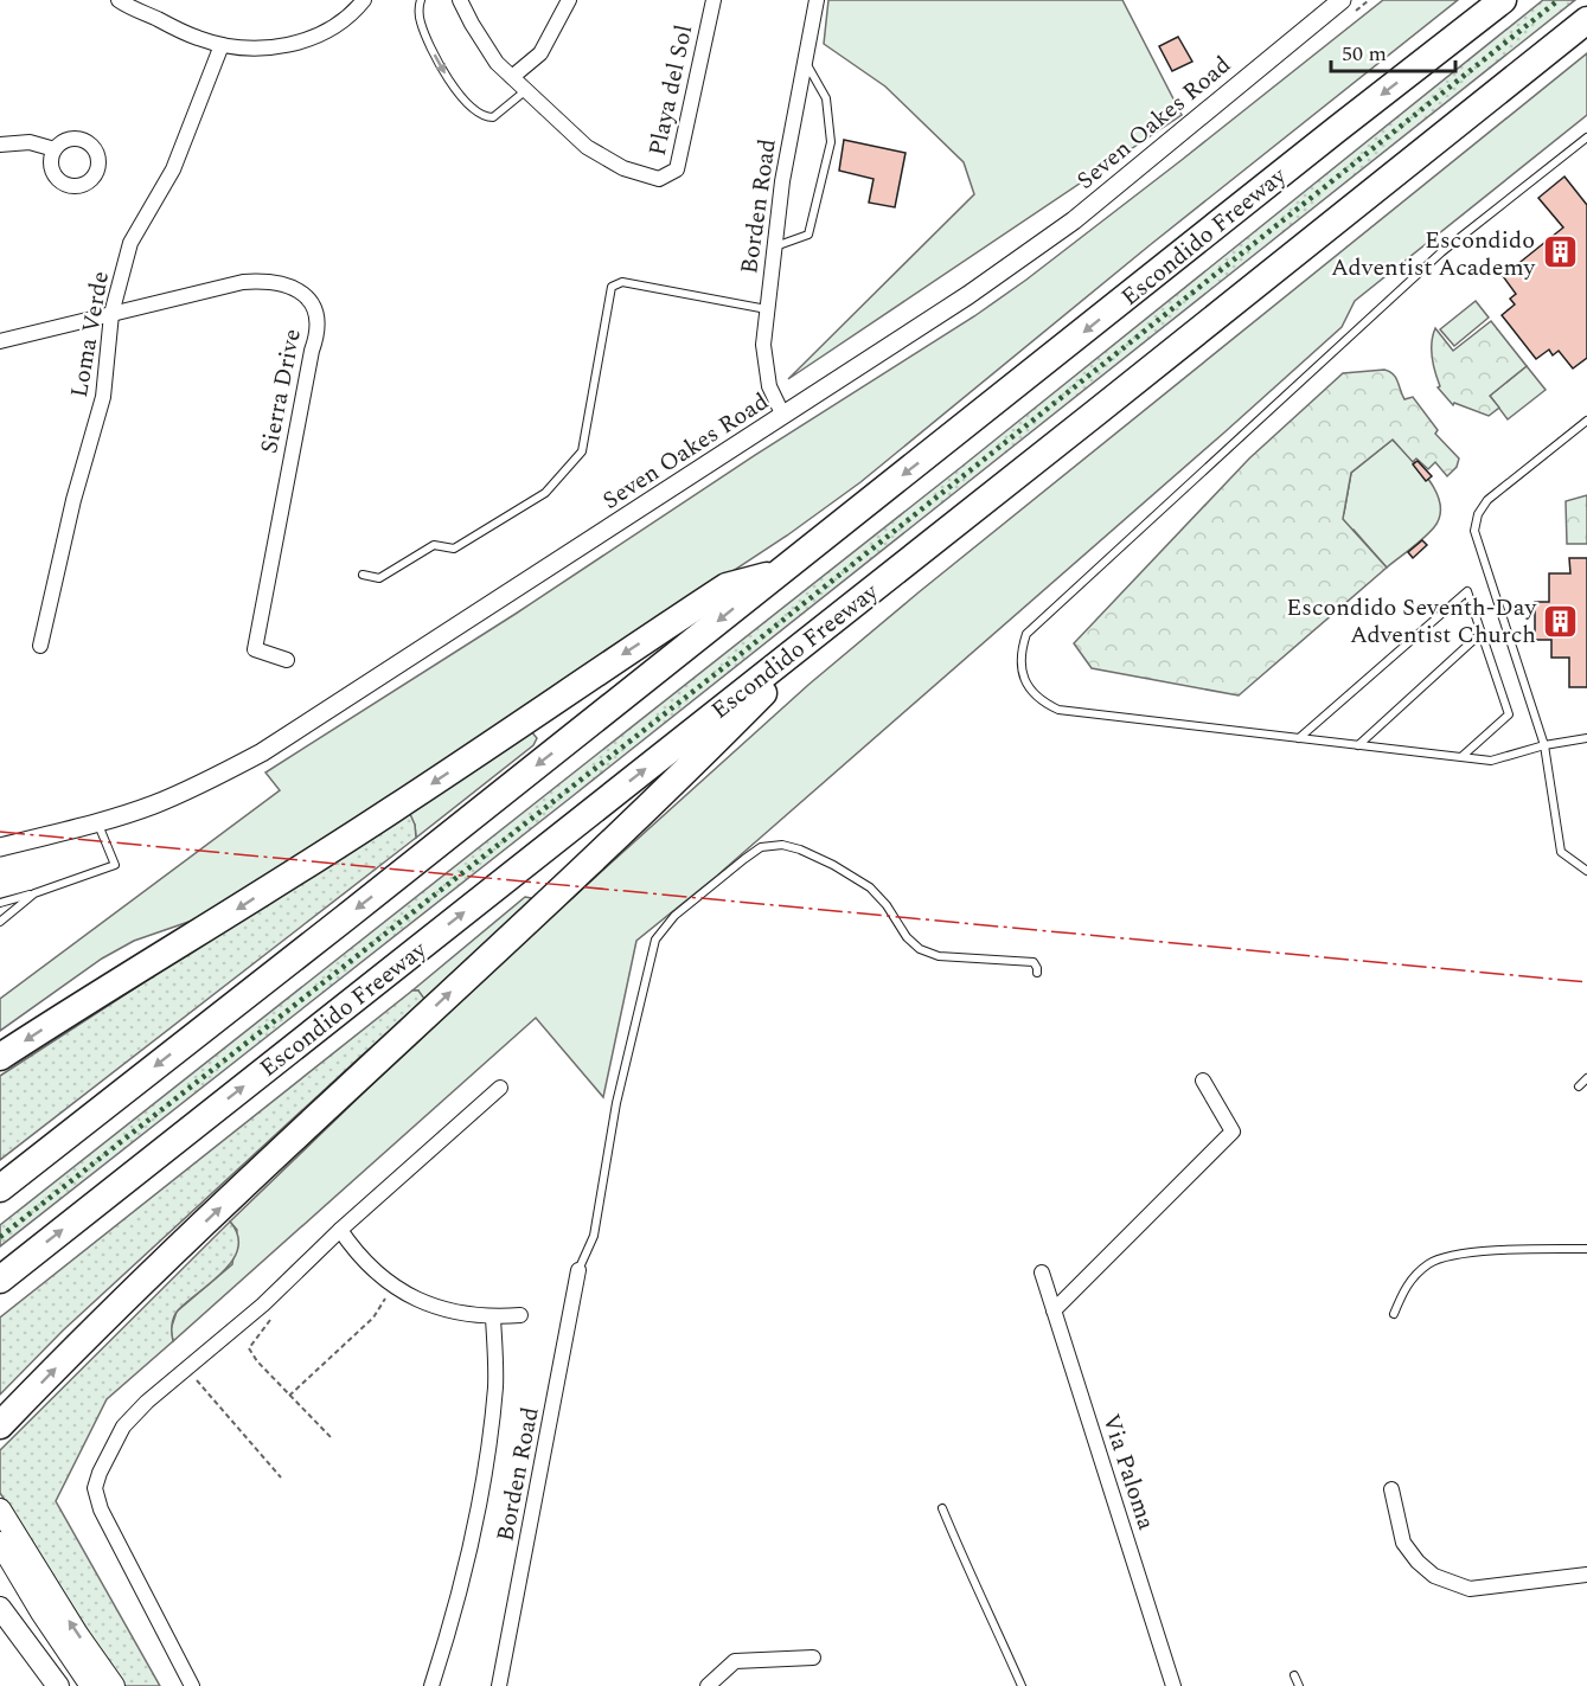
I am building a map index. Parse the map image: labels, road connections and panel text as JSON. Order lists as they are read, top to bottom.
{
  "streets": {
    "highway": ["Escondido Freeway"],
    "street": [
      "Playa del Sol",
      "Seven Oakes Road",
      "Borden Road",
      "Loma Verde",
      "Sierra Drive",
      "Via Paloma"
    ]
  },
  "crossings": [
    ["Seven Oakes Road", "Borden Road"],
    ["Loma Verde", "Sierra Drive"]
  ],
  "places": {
    "building": ["Escondido Adventist Academy", "Escondido Seventh-Day Adventist Church"]
  },
  "scale_bar": "50 m"
}
